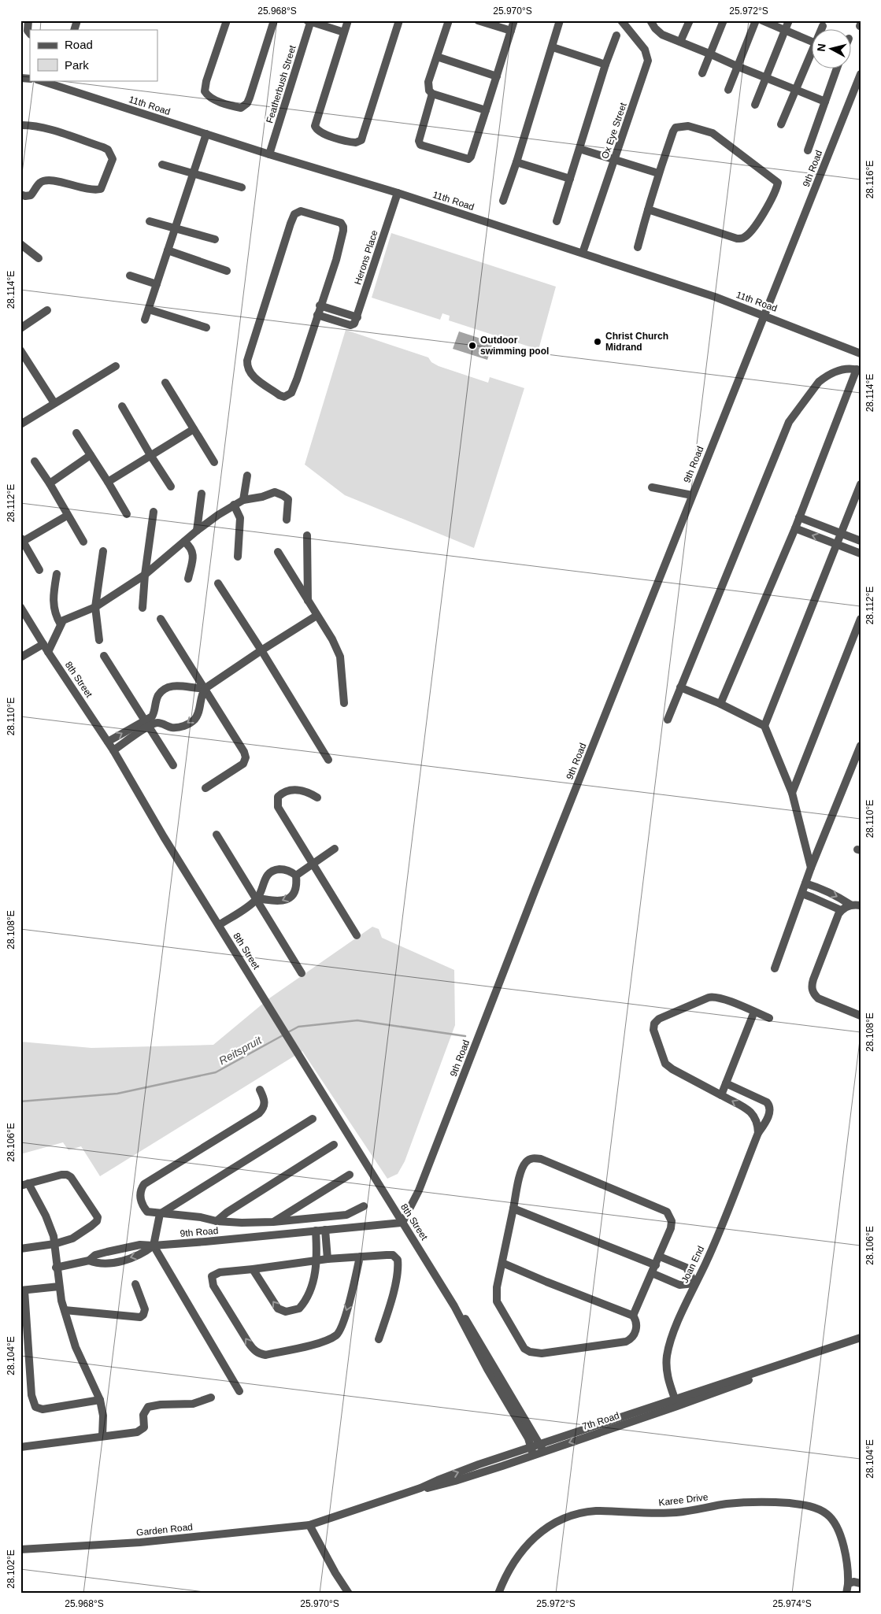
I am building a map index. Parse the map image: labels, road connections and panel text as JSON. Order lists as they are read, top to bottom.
{
  "streets": {
    "street": [
      "Featherbush Street",
      "11th Road",
      "Ox Eye Street",
      "9th Road",
      "Herons Place",
      "8th Street",
      "Joan End",
      "7th Road",
      "Karee Drive",
      "Garden Road"
    ]
  },
  "crossings": [
    ["Featherbush Street", "11th Road"],
    ["11th Road", "Ox Eye Street"],
    ["11th Road", "9th Road"],
    ["11th Road", "Herons Place"],
    ["9th Road", "8th Street"],
    ["8th Street", "7th Road"],
    ["Joan End", "7th Road"],
    ["7th Road", "Garden Road"]
  ],
  "water": ["Reitspruit"],
  "places": ["Christ Church Midrand", "Outdoor swimming pool"],
  "legend": ["Road", "Park"],
  "north": "left",
  "coordinates": [
    "25.968°S",
    "25.970°S",
    "25.972°S",
    "28.116°E",
    "28.114°E",
    "28.112°E",
    "28.110°E",
    "28.108°E",
    "28.106°E",
    "28.104°E",
    "28.102°E",
    "25.974°S"
  ]
}
